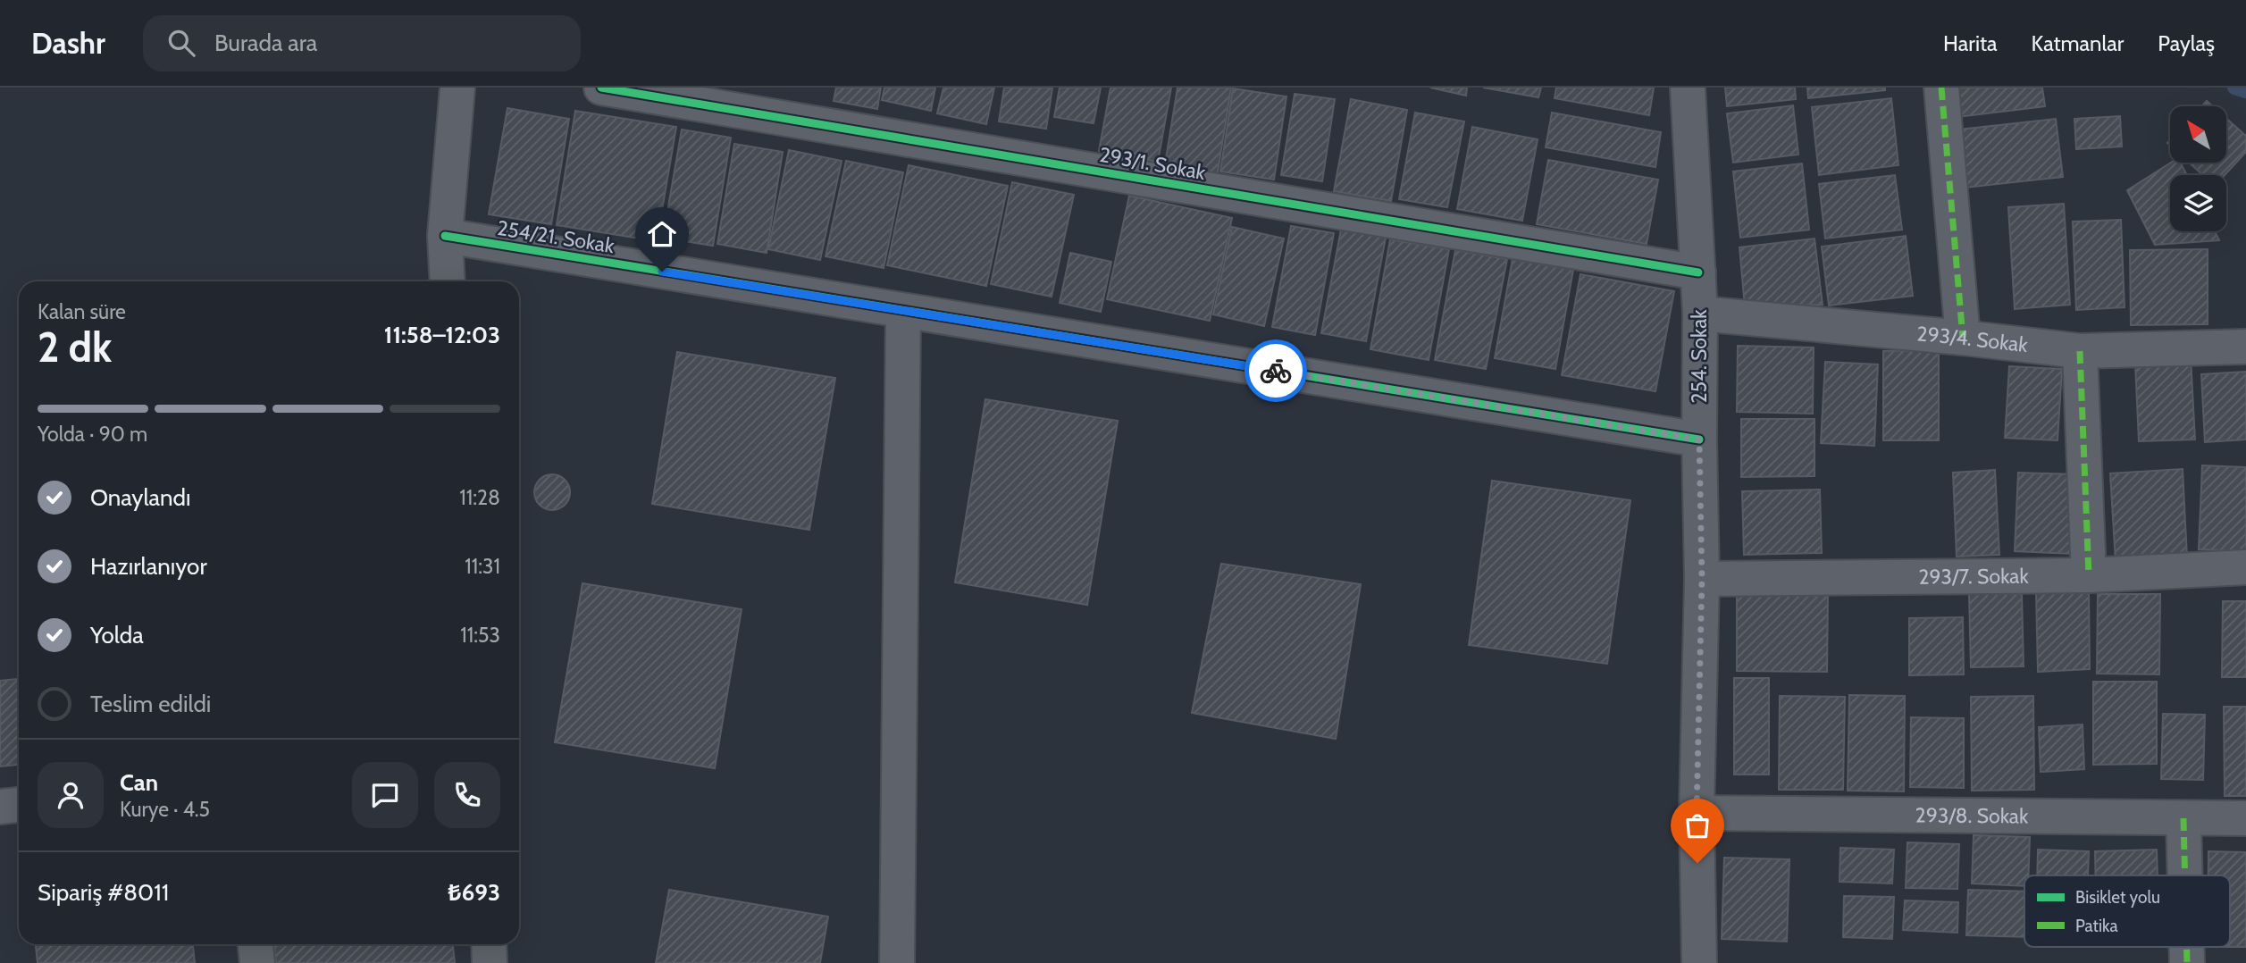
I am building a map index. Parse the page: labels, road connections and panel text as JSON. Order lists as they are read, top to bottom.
{
  "streets": {
    "street": [
      "293/1. Sokak",
      "254/21. Sokak",
      "293/4. Sokak",
      "254. Sokak",
      "293/7. Sokak",
      "293/8. Sokak"
    ]
  },
  "crossings": [
    ["293/1. Sokak", "254. Sokak"],
    ["254/21. Sokak", "254. Sokak"],
    ["293/4. Sokak", "254. Sokak"],
    ["254. Sokak", "293/7. Sokak"],
    ["254. Sokak", "293/8. Sokak"]
  ],
  "legend": ["Bisiklet yolu", "Patika"],
  "north": "top left",
  "page": {
    "header": "Dashr",
    "search": "Burada ara",
    "nav": ["Harita", "Katmanlar", "Paylaş"],
    "heading": ["2 dk", "Kalan süre", "11:58–12:03"],
    "panel": [
      "Can",
      "Kurye · 4.5",
      "Sipariş #8011",
      "₺693"
    ],
    "bar": "Yolda · 90 m",
    "list": [
      ["Onaylandı", "11:28"],
      ["Hazırlanıyor", "11:31"],
      ["Yolda", "11:53"],
      "Teslim edildi"
    ]
  }
}
